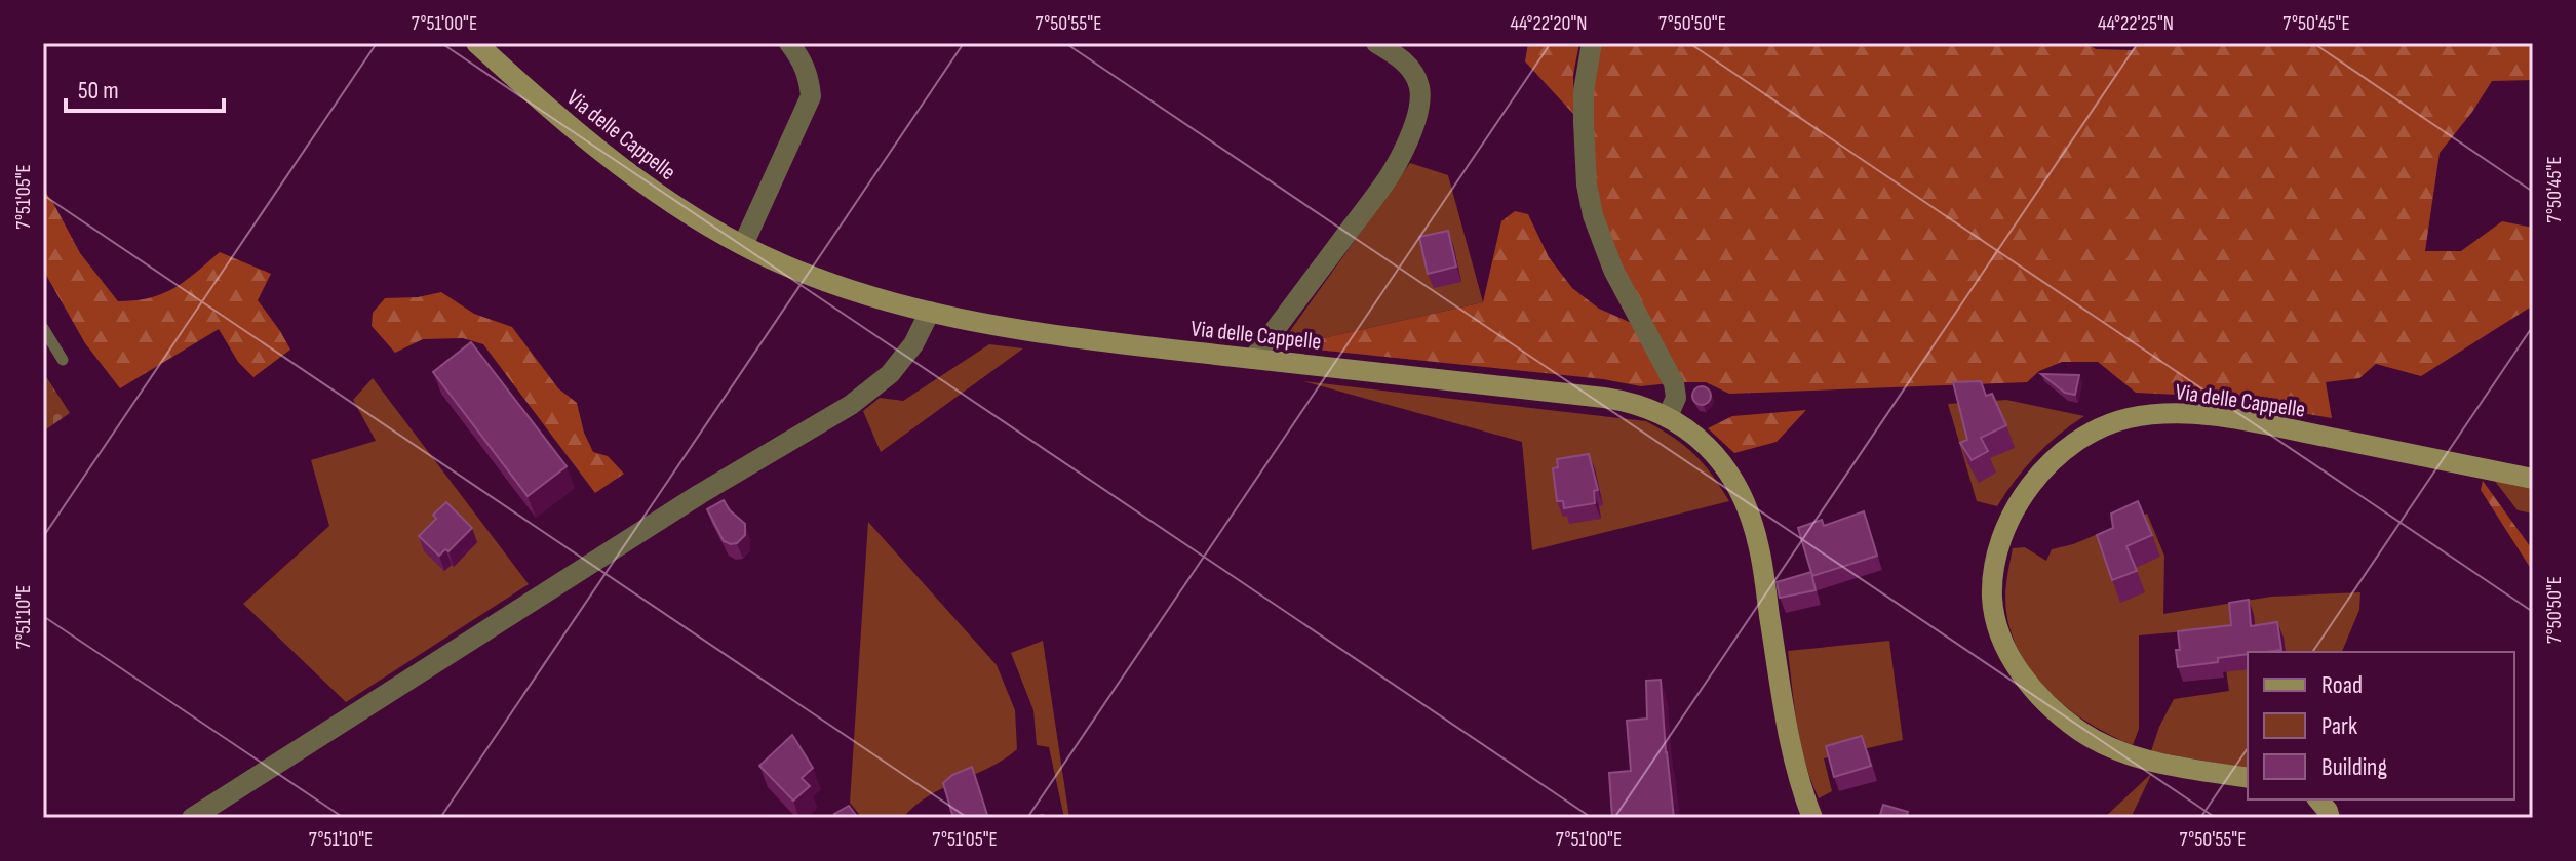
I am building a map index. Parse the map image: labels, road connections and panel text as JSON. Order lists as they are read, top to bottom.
{
  "streets": {
    "main road": ["Via delle Cappelle"]
  },
  "legend": ["Road", "Park", "Building"],
  "scale_bar": "50 m",
  "coordinates": [
    "7°51'00\"E",
    "7°50'55\"E",
    "44°22'20\"N",
    "7°50'50\"E",
    "44°22'25\"N",
    "7°50'45\"E",
    "7°51'05\"E",
    "7°51'10\"E"
  ]
}
